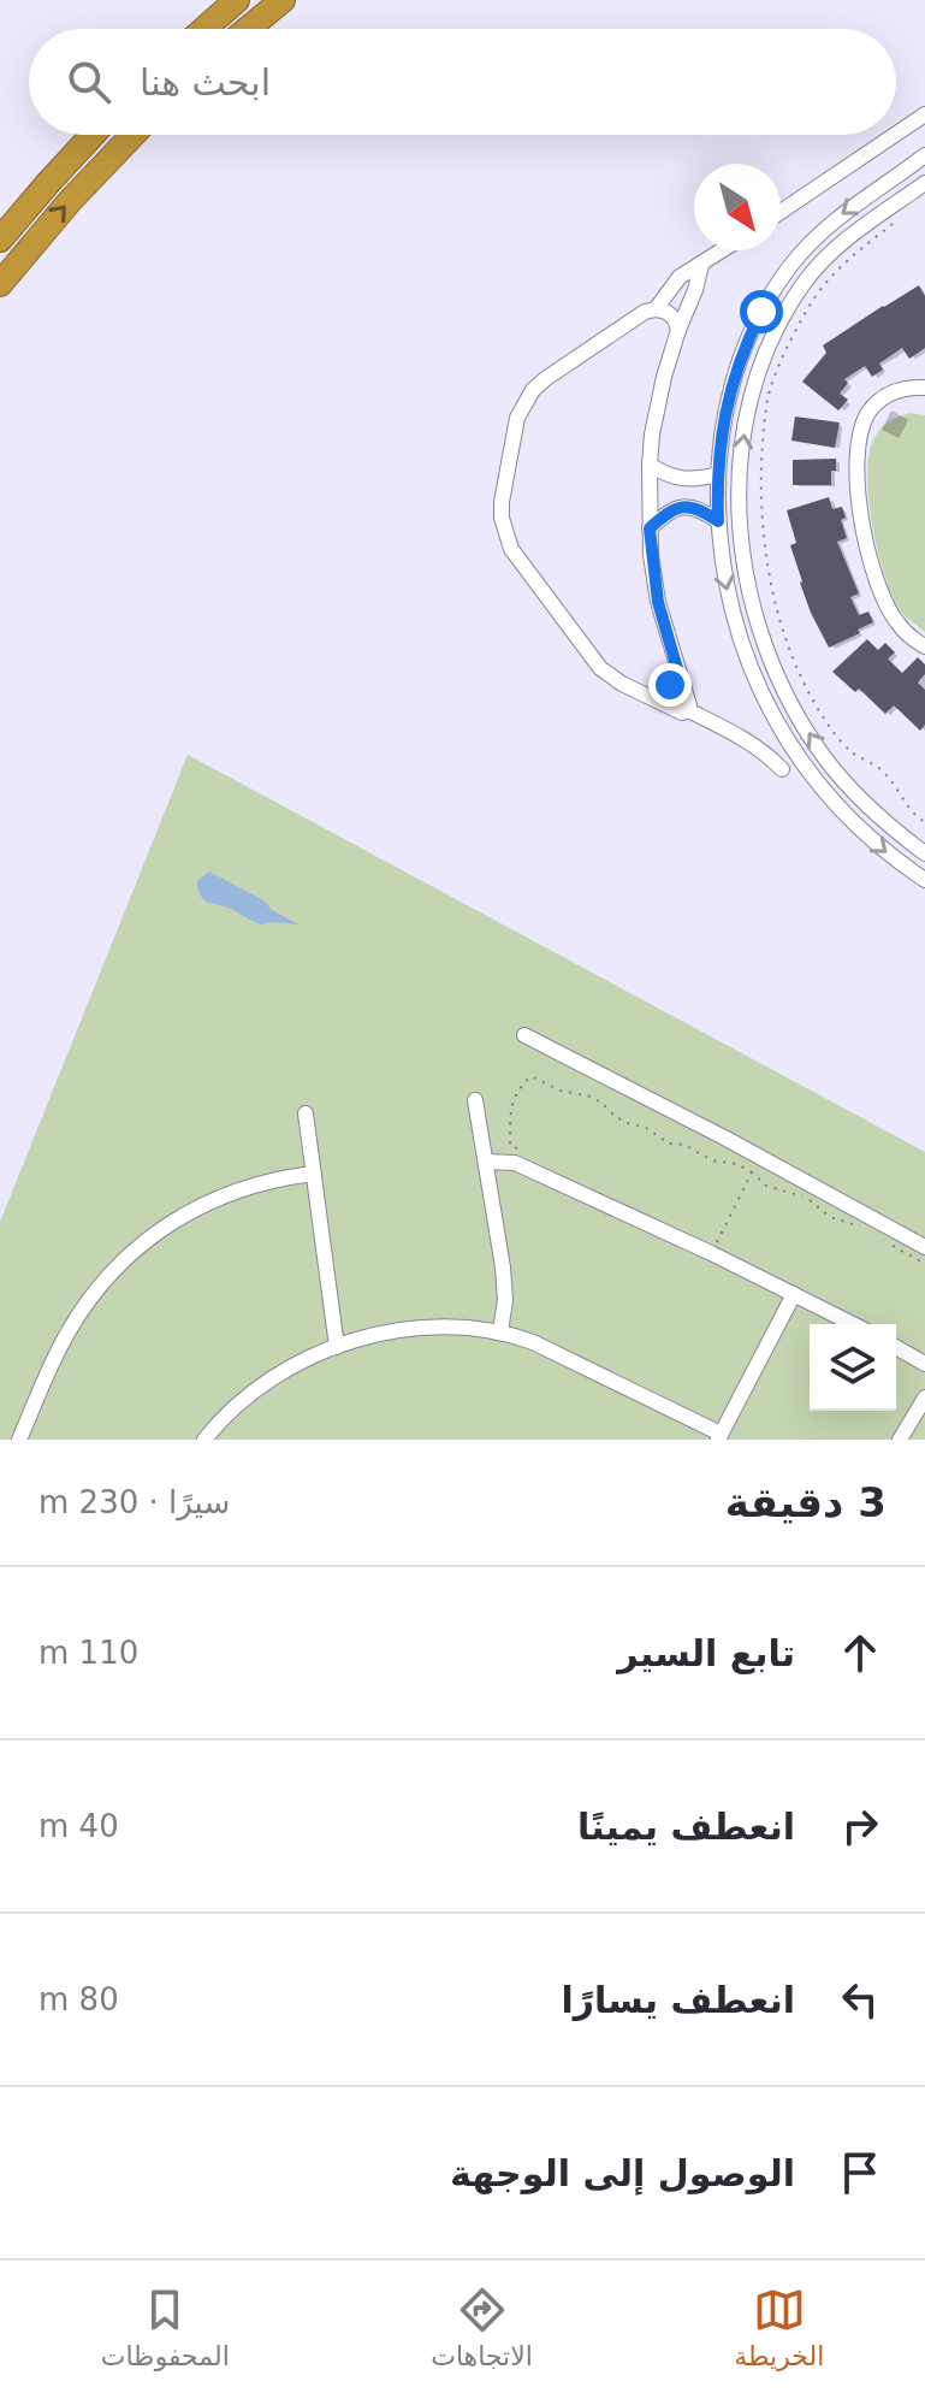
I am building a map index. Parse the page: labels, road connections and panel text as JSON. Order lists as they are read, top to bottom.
{
  "north": "bottom right",
  "page": {
    "search": "ابحث هنا",
    "heading": ["3 دقيقة", "سيرًا · 230 m"],
    "list": [
      ["تابع السير", "110 m"],
      ["انعطف يمينًا", "40 m"],
      ["انعطف يسارًا", "80 m"],
      "الوصول إلى الوجهة"
    ],
    "nav": ["الخريطة", "الاتجاهات", "المحفوظات"]
  }
}
